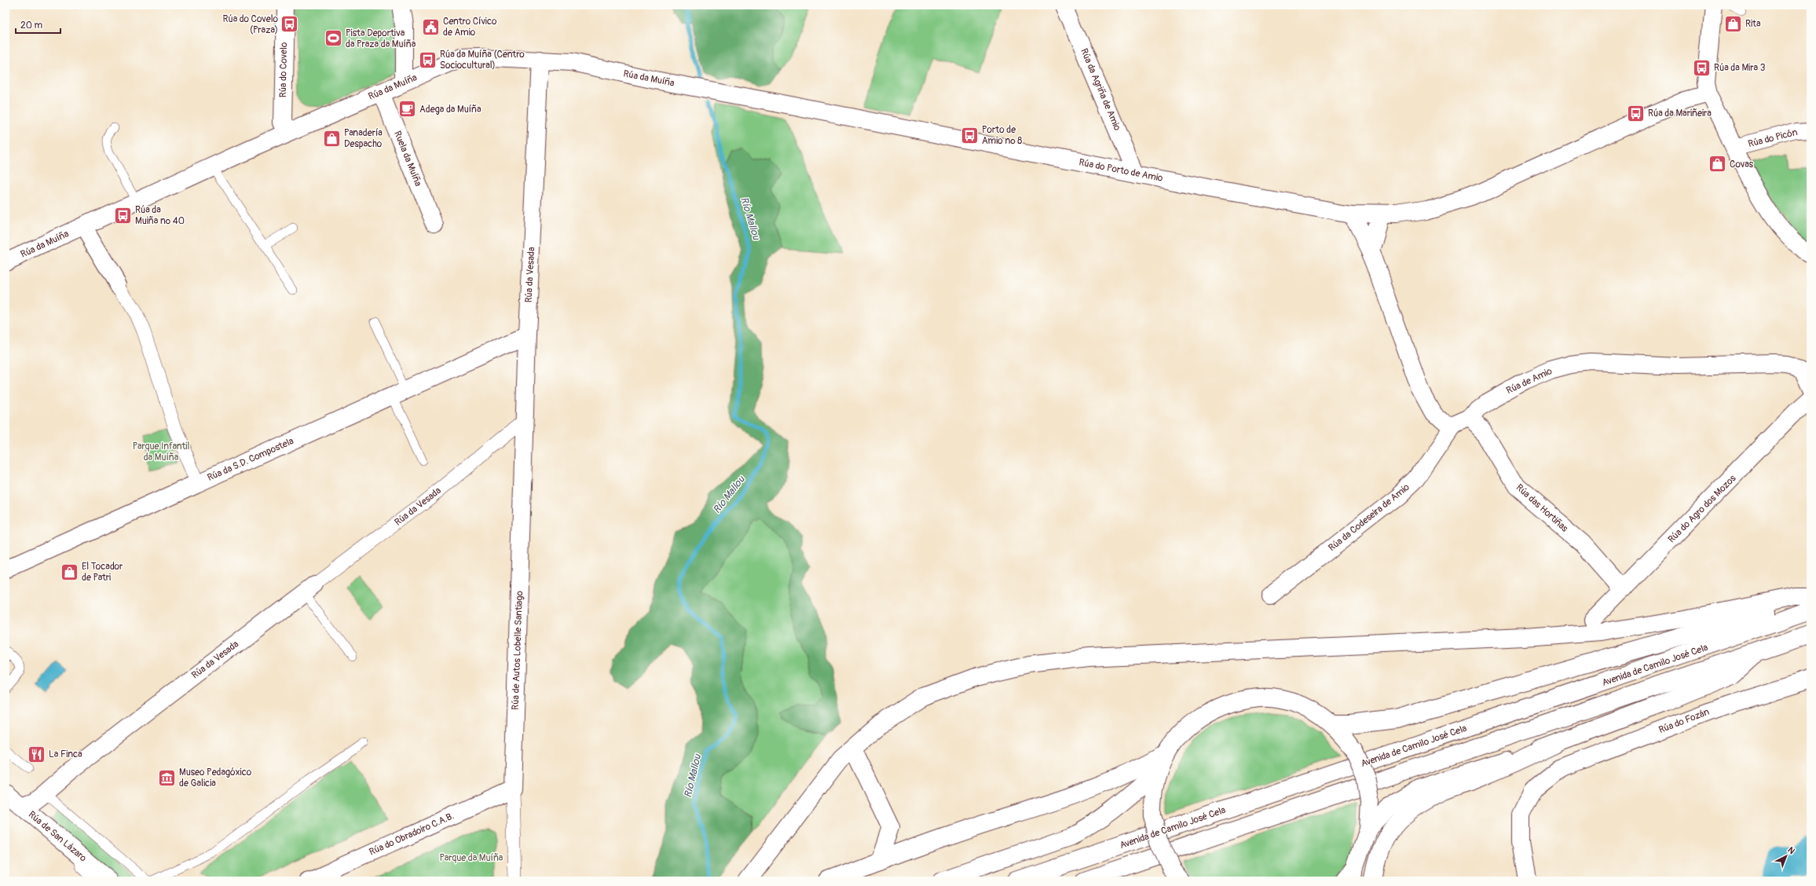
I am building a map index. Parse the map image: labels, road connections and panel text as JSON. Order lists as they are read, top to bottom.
{
  "streets": {
    "main road": [
      "Rúa do Covelo",
      "Rúa da Muíña",
      "Rúa da Agriña de Amio",
      "Rúa do Picón",
      "Ruela da Muíña",
      "Rúa do Porto de Amio",
      "Rúa da Vesada",
      "Rúa de Amio",
      "Rúa da S.D. Compostela",
      "Rúa das Hortiñas",
      "Rúa do Agro dos Mozos",
      "Rúa da Codeseira de Amio",
      "Rúa de Autos Lobelle Santiago",
      "Avenida de Camilo José Cela",
      "Rúa do Fozán",
      "Rúa do Obradoiro C.A.B.",
      "Rúa de San Lázaro"
    ]
  },
  "crossings": [
    ["Rúa do Covelo", "Rúa da Muíña"],
    ["Rúa da Muíña", "Ruela da Muíña"],
    ["Rúa da Muíña", "Rúa do Porto de Amio"],
    ["Rúa da Muíña", "Rúa da Vesada"],
    ["Rúa da Agriña de Amio", "Rúa do Porto de Amio"],
    ["Rúa da Vesada", "Rúa da S.D. Compostela"],
    ["Rúa da Vesada", "Rúa de Autos Lobelle Santiago"],
    ["Rúa da Vesada", "Rúa de San Lázaro"],
    ["Rúa de Amio", "Rúa das Hortiñas"],
    ["Rúa de Amio", "Rúa da Codeseira de Amio"],
    ["Rúa das Hortiñas", "Rúa do Agro dos Mozos"],
    ["Rúa de Autos Lobelle Santiago", "Rúa do Obradoiro C.A.B."]
  ],
  "water": ["Río Mallou"],
  "parks": ["Parque Infantil da Muíña", "Parque da Muíña"],
  "places": {
    "shop": [
      "Rita",
      "Panadería Despacho",
      "Covas",
      "El Tocador de Patri"
    ],
    "bus stop": [
      "Rúa do Covelo (Praza)",
      "Rúa da Muíña (Centro Sociocultural)",
      "Rúa da Mira 3",
      "Rúa da Mariñeira",
      "Porto de Amio nº 8",
      "Rúa da Muiña nº 40"
    ],
    "public building": ["Centro Cívico de Amio"],
    "sports": ["Pista Deportiva da Praza da Muíña"],
    "cafe": ["Adega da Muíña"],
    "restaurant": ["La Finca"],
    "museum": ["Museo Pedagóxico de Galicia"]
  },
  "scale_bar": "20 m",
  "north": "top right"
}
